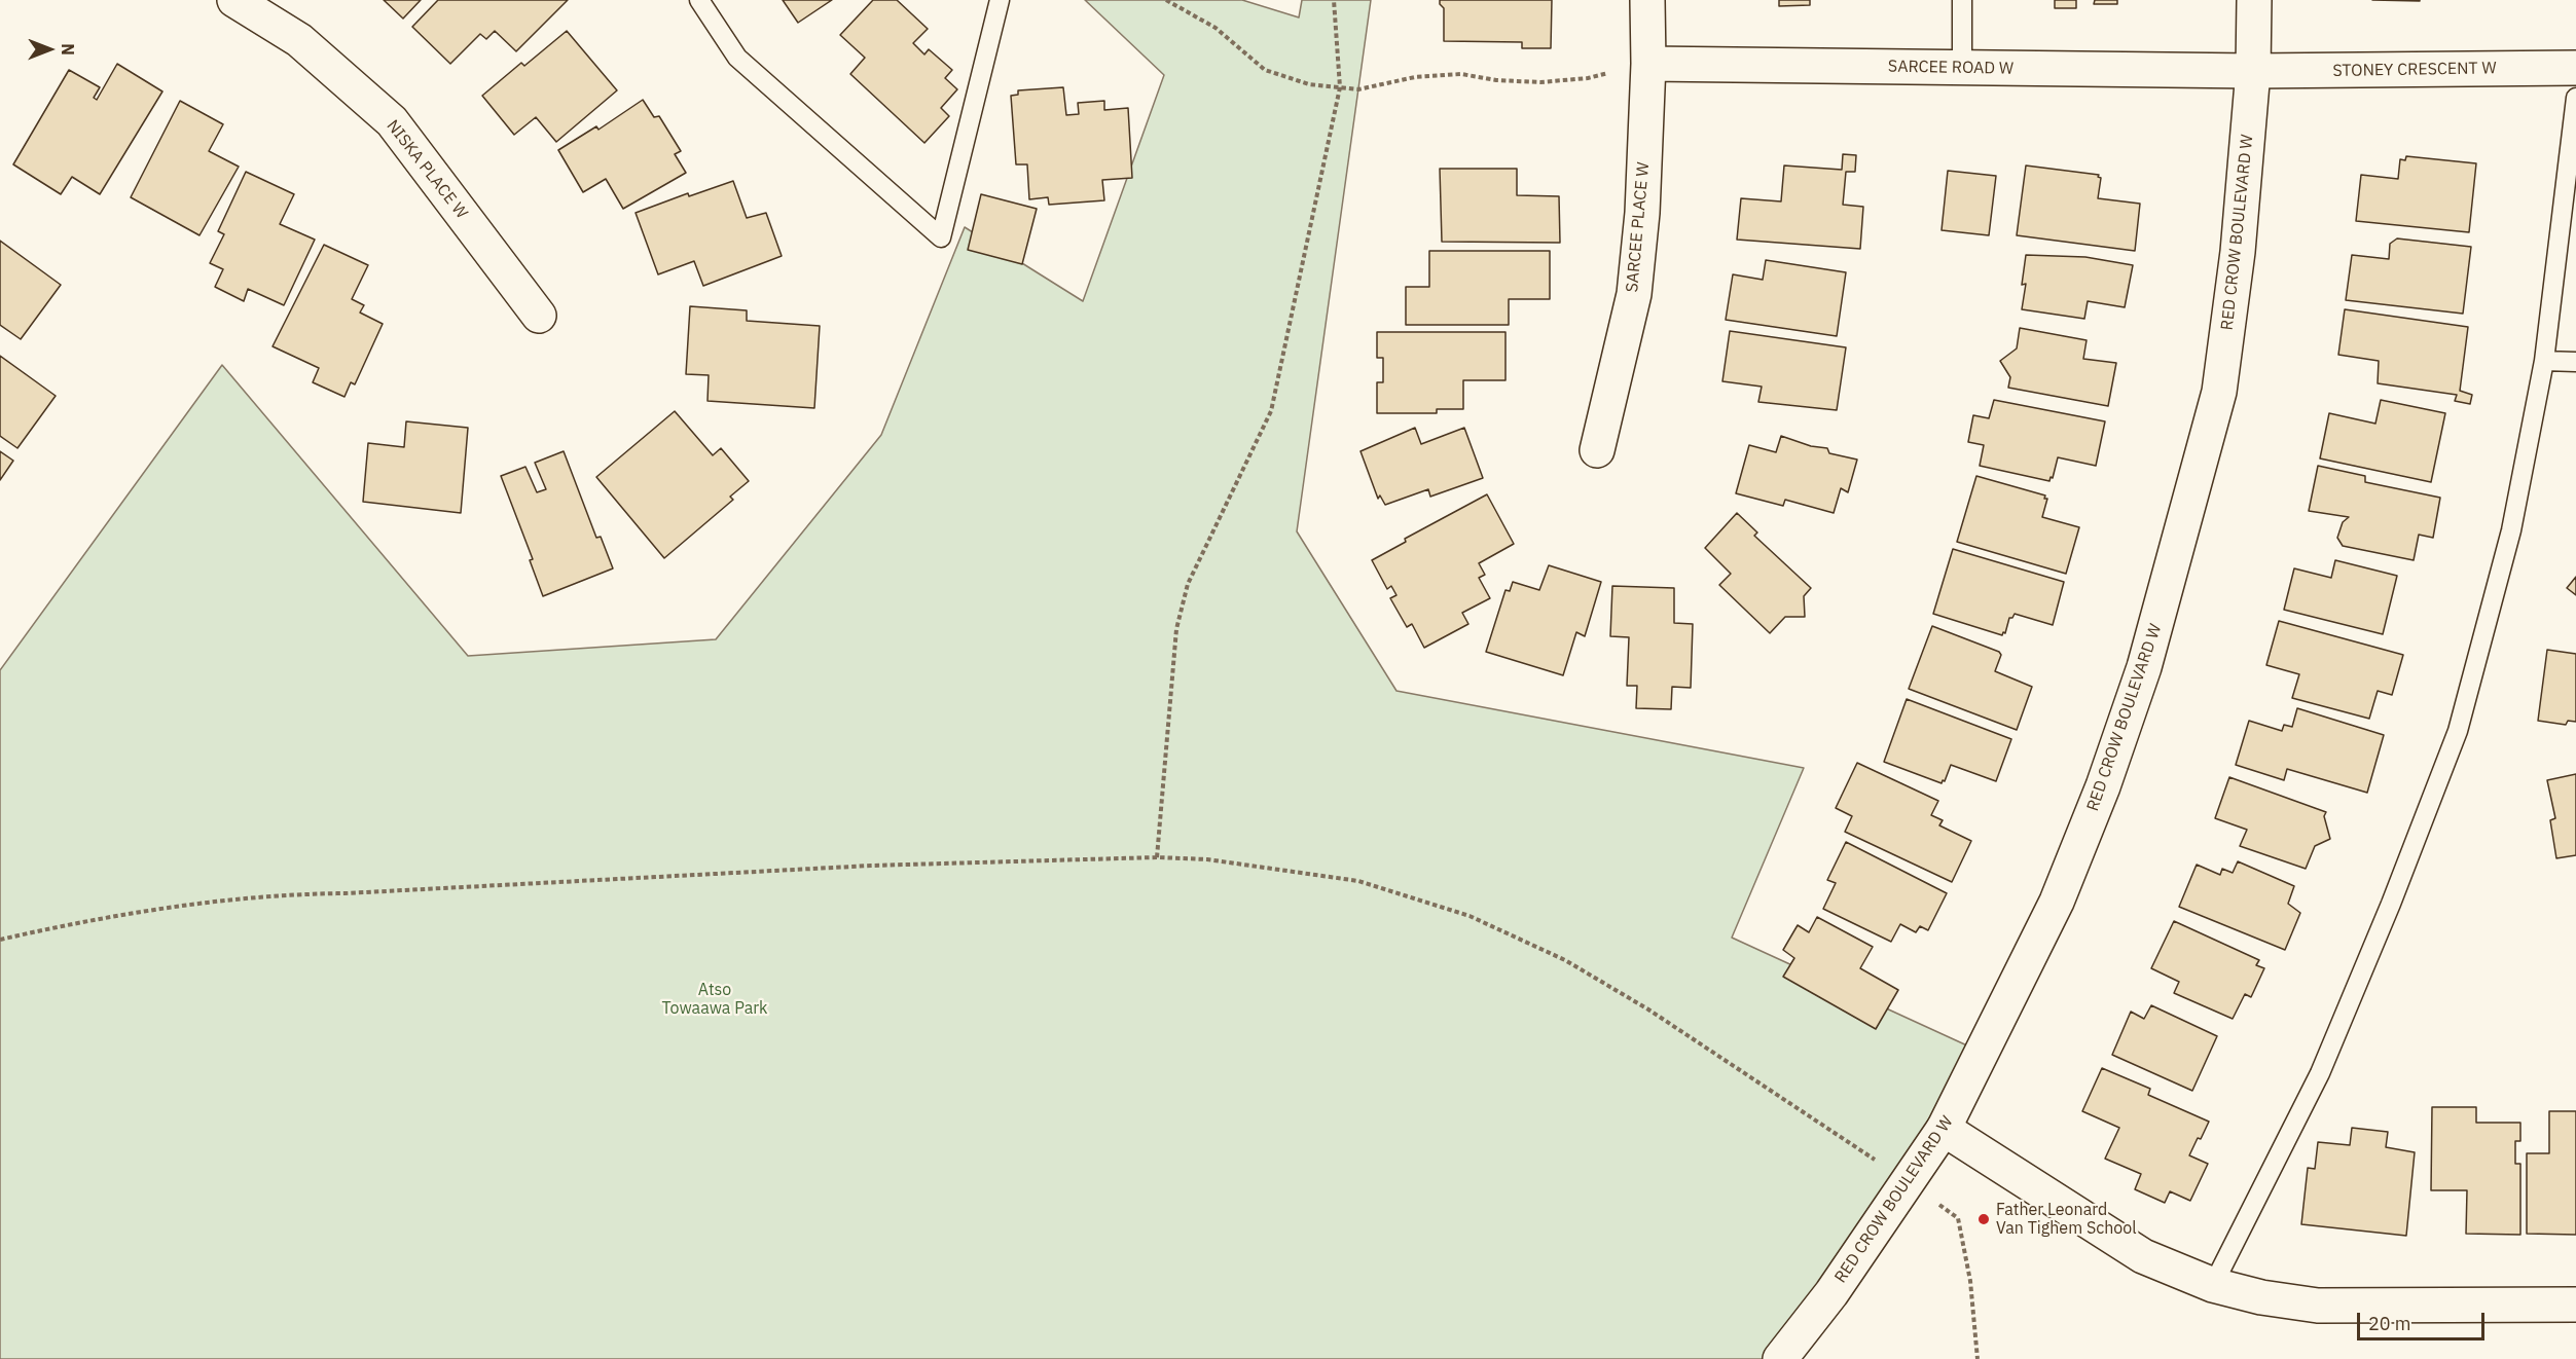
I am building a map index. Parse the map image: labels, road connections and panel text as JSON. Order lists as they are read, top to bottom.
{
  "streets": {
    "street": [
      "SARCEE ROAD W",
      "STONEY CRESCENT W",
      "NISKA PLACE W",
      "SARCEE PLACE W",
      "RED CROW BOULEVARD W"
    ]
  },
  "crossings": [
    ["SARCEE ROAD W", "STONEY CRESCENT W"],
    ["SARCEE ROAD W", "SARCEE PLACE W"],
    ["SARCEE ROAD W", "RED CROW BOULEVARD W"],
    ["STONEY CRESCENT W", "RED CROW BOULEVARD W"]
  ],
  "parks": ["Atso Towaawa Park"],
  "places": ["Father Leonard Van Tighem School"],
  "scale_bar": "20 m",
  "north": "right"
}
